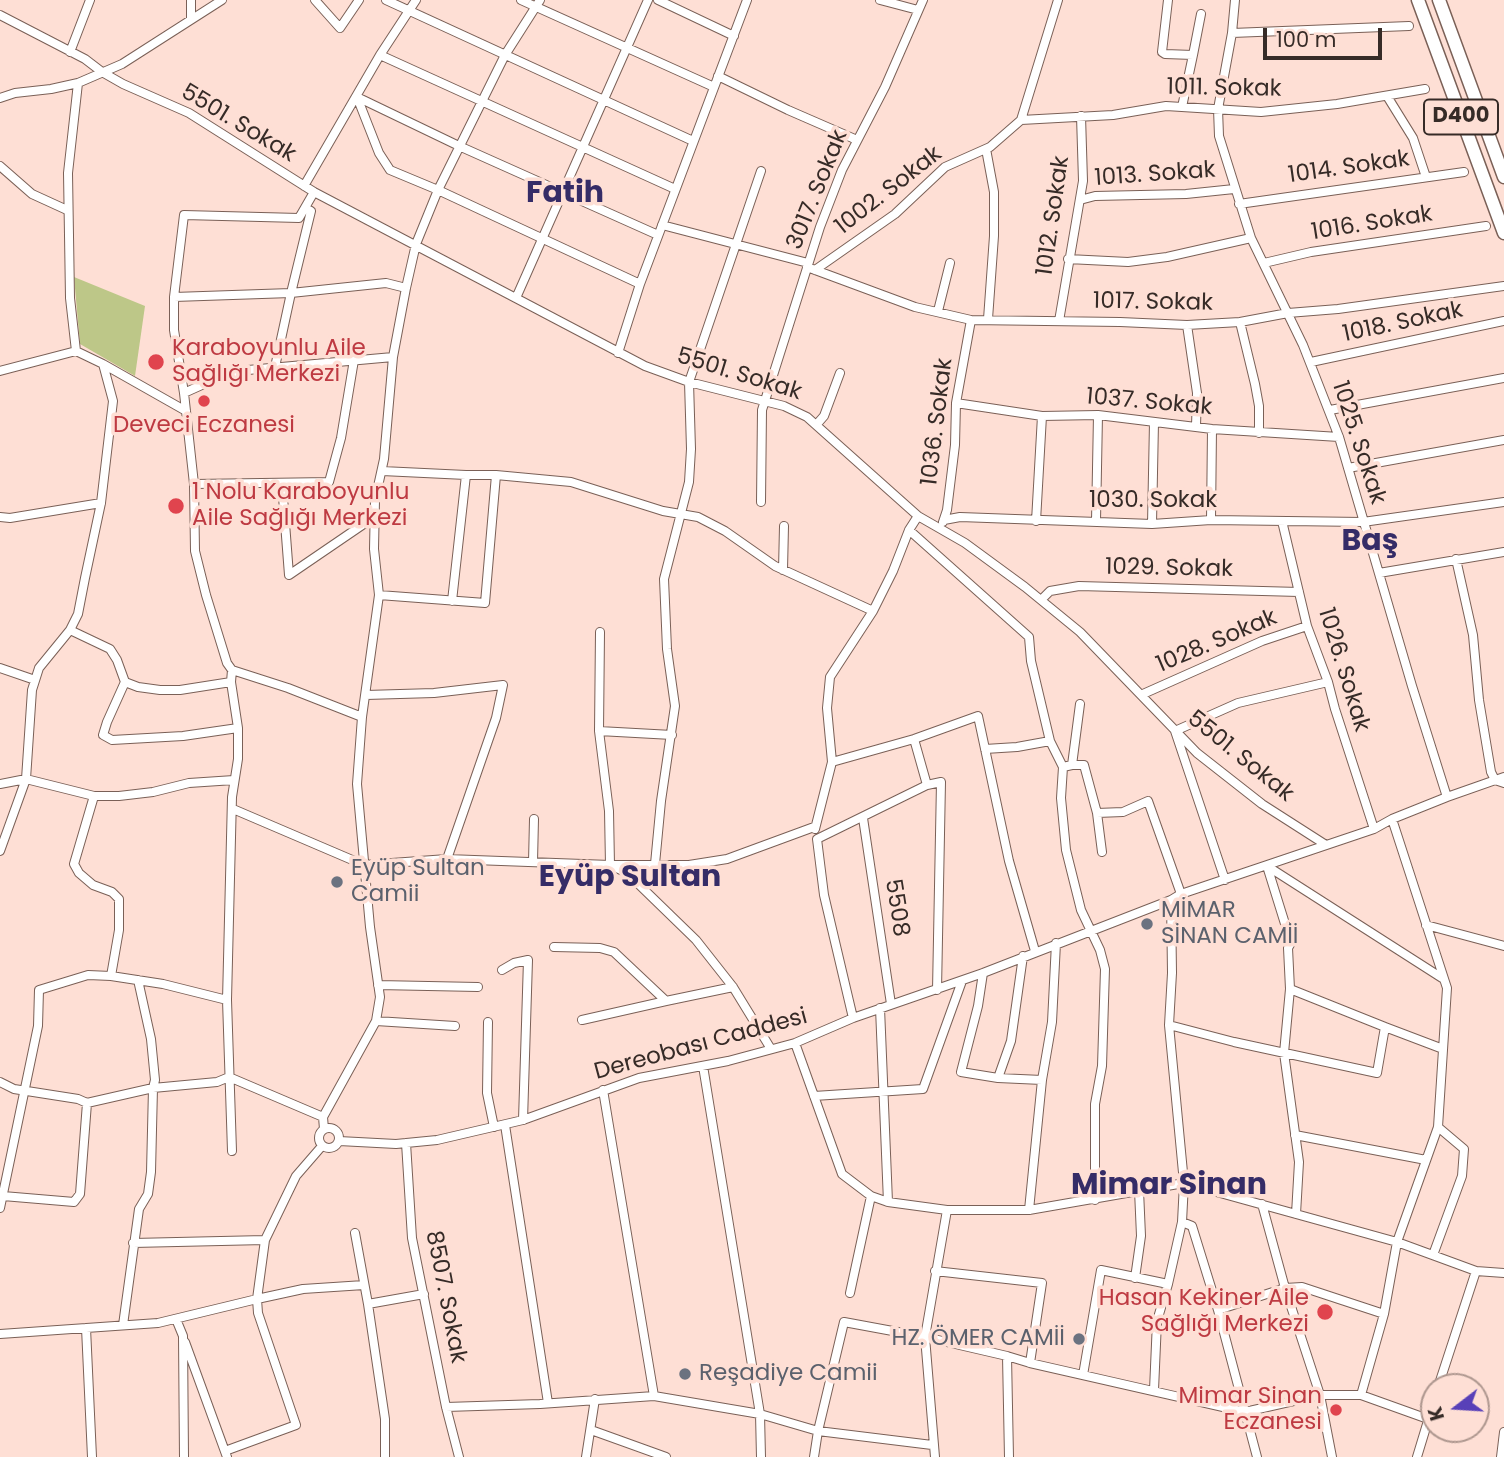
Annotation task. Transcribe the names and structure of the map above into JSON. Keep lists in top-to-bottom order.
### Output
{
  "streets": {
    "highway": ["D400"],
    "street": [
      "1011. Sokak",
      "5501. Sokak",
      "1014. Sokak",
      "1013. Sokak",
      "3017. Sokak",
      "1002. Sokak",
      "1012. Sokak",
      "1016. Sokak",
      "1017. Sokak",
      "1018. Sokak",
      "1037. Sokak",
      "1036. Sokak",
      "1025. Sokak",
      "1030. Sokak",
      "1029. Sokak",
      "1028. Sokak",
      "1026. Sokak",
      "5508",
      "Dereobası Caddesi",
      "8507. Sokak"
    ]
  },
  "crossings": [
    ["1011. Sokak", "1002. Sokak"],
    ["1011. Sokak", "1012. Sokak"],
    ["1011. Sokak", "1025. Sokak"],
    ["5501. Sokak", "3017. Sokak"],
    ["5501. Sokak", "1036. Sokak"],
    ["5501. Sokak", "1030. Sokak"],
    ["5501. Sokak", "1029. Sokak"],
    ["5501. Sokak", "1028. Sokak"],
    ["5501. Sokak", "Dereobası Caddesi"],
    ["1014. Sokak", "1025. Sokak"],
    ["1013. Sokak", "1012. Sokak"],
    ["1013. Sokak", "1025. Sokak"],
    ["3017. Sokak", "1002. Sokak"],
    ["3017. Sokak", "1017. Sokak"],
    ["1002. Sokak", "1017. Sokak"],
    ["1012. Sokak", "1017. Sokak"],
    ["1016. Sokak", "1025. Sokak"],
    ["1017. Sokak", "1036. Sokak"],
    ["1017. Sokak", "1025. Sokak"],
    ["1018. Sokak", "1025. Sokak"],
    ["1037. Sokak", "1036. Sokak"],
    ["1037. Sokak", "1025. Sokak"],
    ["1036. Sokak", "1030. Sokak"],
    ["1025. Sokak", "1030. Sokak"],
    ["1025. Sokak", "Dereobası Caddesi"],
    ["1030. Sokak", "1026. Sokak"],
    ["1029. Sokak", "1026. Sokak"],
    ["1028. Sokak", "1026. Sokak"],
    ["1026. Sokak", "Dereobası Caddesi"],
    ["5508", "Dereobası Caddesi"],
    ["Dereobası Caddesi", "8507. Sokak"]
  ],
  "districts": [
    "Fatih",
    "Baş",
    "Eyüp Sultan",
    "Mimar Sinan"
  ],
  "places": [
    "Karaboyunlu Aile Sağlığı Merkezi",
    "Deveci Eczanesi",
    "1 Nolu Karaboyunlu Aile Sağlığı Merkezi",
    "Eyüp Sultan Camii",
    "MİMAR SİNAN CAMİİ",
    "Hasan Kekiner Aile Sağlığı Merkezi",
    "HZ. ÖMER CAMİİ",
    "Reşadiye Camii",
    "Mimar Sinan Eczanesi"
  ],
  "scale_bar": "100 m",
  "north": "left"
}
